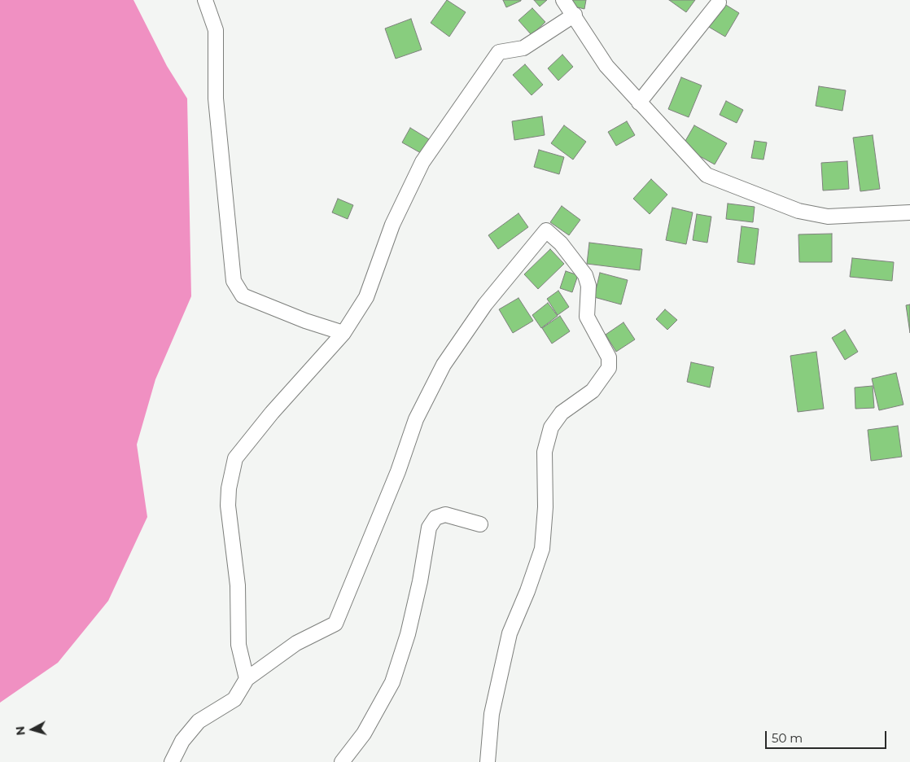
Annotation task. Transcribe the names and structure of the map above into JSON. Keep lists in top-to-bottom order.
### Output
{
  "scale_bar": "50 m",
  "north": "left"
}
